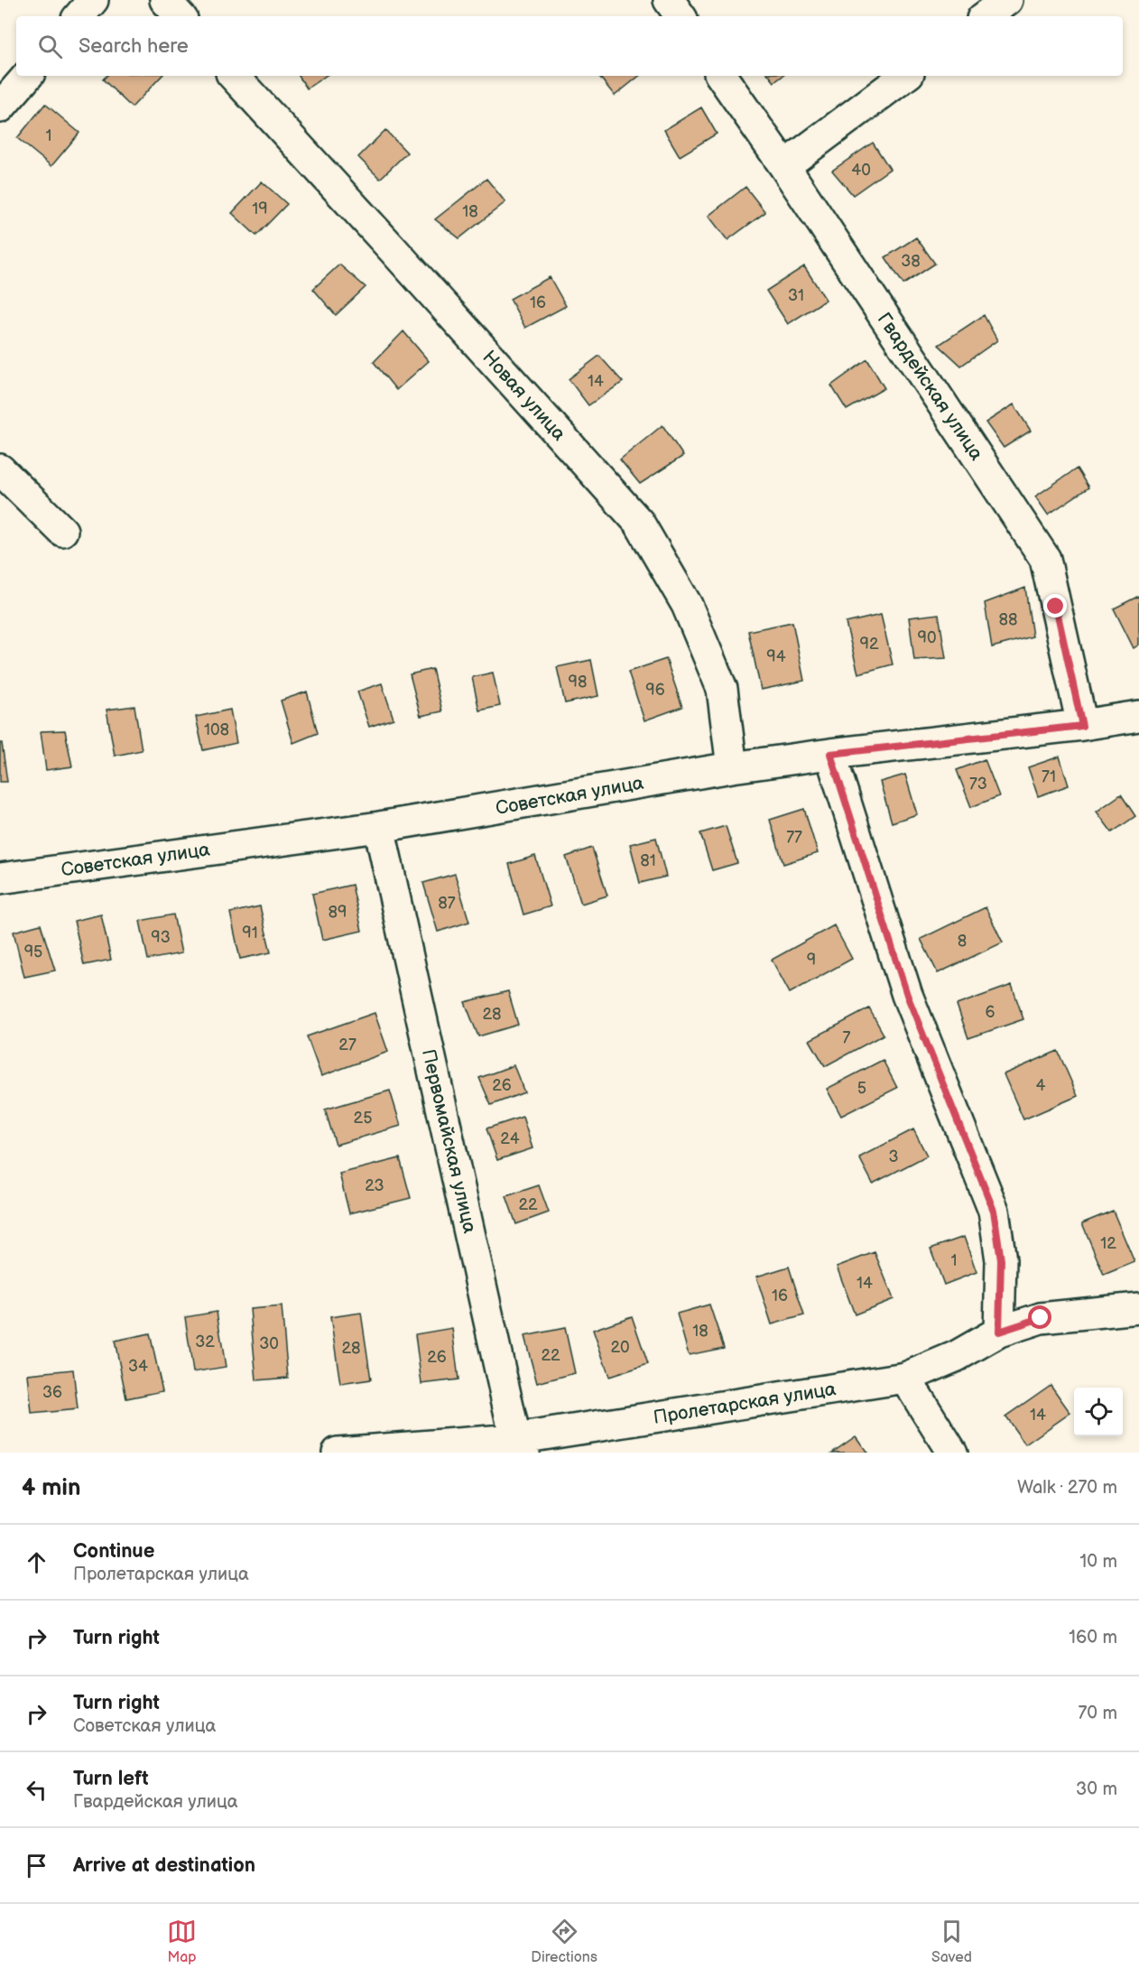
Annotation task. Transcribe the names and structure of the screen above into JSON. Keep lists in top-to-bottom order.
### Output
{
  "streets": {
    "street": [
      "Гвардейская улица",
      "Новая улица",
      "Советская улица",
      "Первомайская улица",
      "Пролетарская улица"
    ]
  },
  "crossings": [
    ["Гвардейская улица", "Советская улица"],
    ["Новая улица", "Советская улица"],
    ["Советская улица", "Первомайская улица"],
    ["Первомайская улица", "Пролетарская улица"]
  ],
  "house_numbers": [
    "1",
    "40",
    "19",
    "18",
    "38",
    "31",
    "16",
    "14",
    "88",
    "90",
    "92",
    "94",
    "98",
    "96",
    "108",
    "71",
    "73",
    "77",
    "81",
    "87",
    "89",
    "91",
    "93",
    "8",
    "95",
    "9",
    "6",
    "28",
    "7",
    "27",
    "26",
    "4",
    "5",
    "25",
    "24",
    "3",
    "23",
    "22",
    "12",
    "1",
    "14",
    "16",
    "18",
    "32",
    "30",
    "20",
    "28",
    "22",
    "26",
    "34",
    "36",
    "14"
  ],
  "page": {
    "search": "Search here",
    "heading": ["4 min", "Walk · 270 m"],
    "list": [
      ["Continue", "Пролетарская улица", "10 m"],
      ["Turn right", "160 m"],
      ["Turn right", "Советская улица", "70 m"],
      ["Turn left", "Гвардейская улица", "30 m"],
      "Arrive at destination"
    ],
    "nav": ["Map", "Directions", "Saved"]
  }
}
